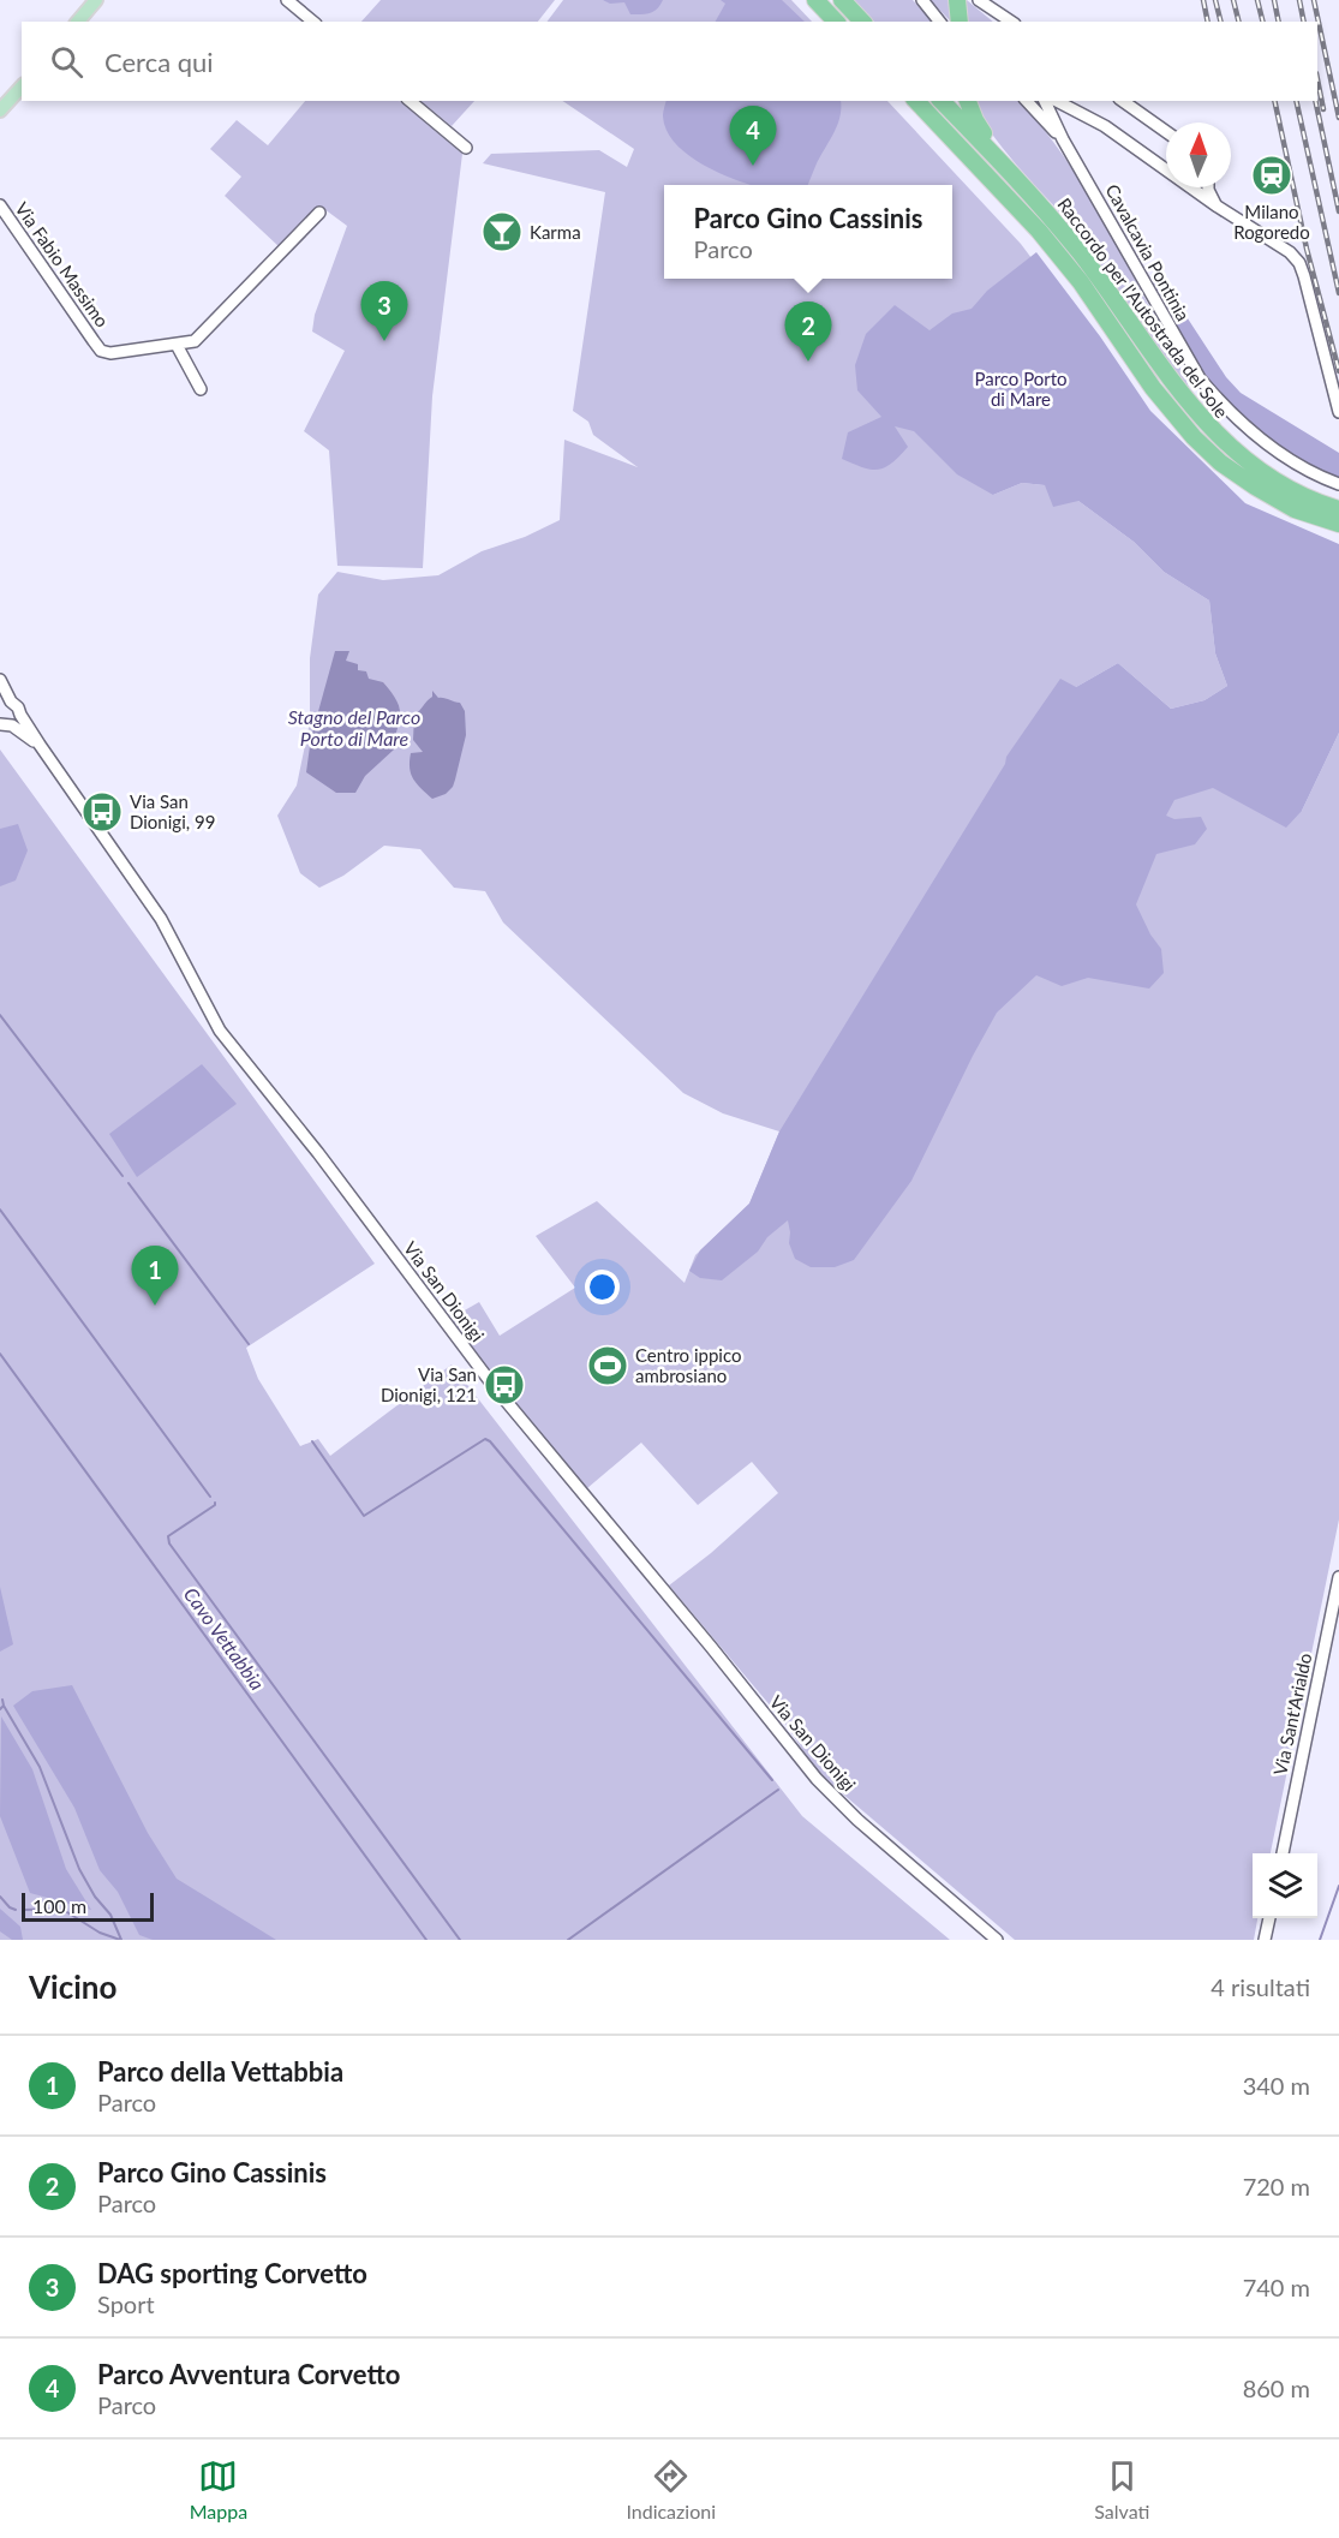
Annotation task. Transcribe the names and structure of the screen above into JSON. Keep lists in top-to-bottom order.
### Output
{
  "streets": {
    "highway": ["Raccordo per l'Autostrada del Sole"],
    "street": [
      "Cavalcavia Pontinia",
      "Via Fabio Massimo",
      "Via San Dionigi",
      "Via Sant'Arialdo"
    ]
  },
  "water": ["Stagno del Parco Porto di Mare", "Cavo Vettabbia"],
  "parks": ["Parco Porto di Mare"],
  "places": {
    "station": ["Milano Rogoredo"],
    "bar": ["Karma"],
    "bus stop": ["Via San Dionigi, 99", "Via San Dionigi, 121"],
    "sports": ["Centro ippico ambrosiano"]
  },
  "scale_bar": "100 m",
  "north": "top",
  "page": {
    "search": "Cerca qui",
    "pins": [
      "4",
      "3",
      "2",
      "1"
    ],
    "popup": ["Parco Gino Cassinis", "Parco"],
    "scale": "100 m",
    "heading": ["Vicino", "4 risultati"],
    "list": [
      {
        "mark": "1",
        "name": "Parco della Vettabbia",
        "note": "Parco",
        "value": "340 m"
      },
      {
        "mark": "2",
        "name": "Parco Gino Cassinis",
        "note": "Parco",
        "value": "720 m"
      },
      {
        "mark": "3",
        "name": "DAG sporting Corvetto",
        "note": "Sport",
        "value": "740 m"
      },
      {
        "mark": "4",
        "name": "Parco Avventura Corvetto",
        "note": "Parco",
        "value": "860 m"
      }
    ],
    "nav": ["Mappa", "Indicazioni", "Salvati"]
  }
}
